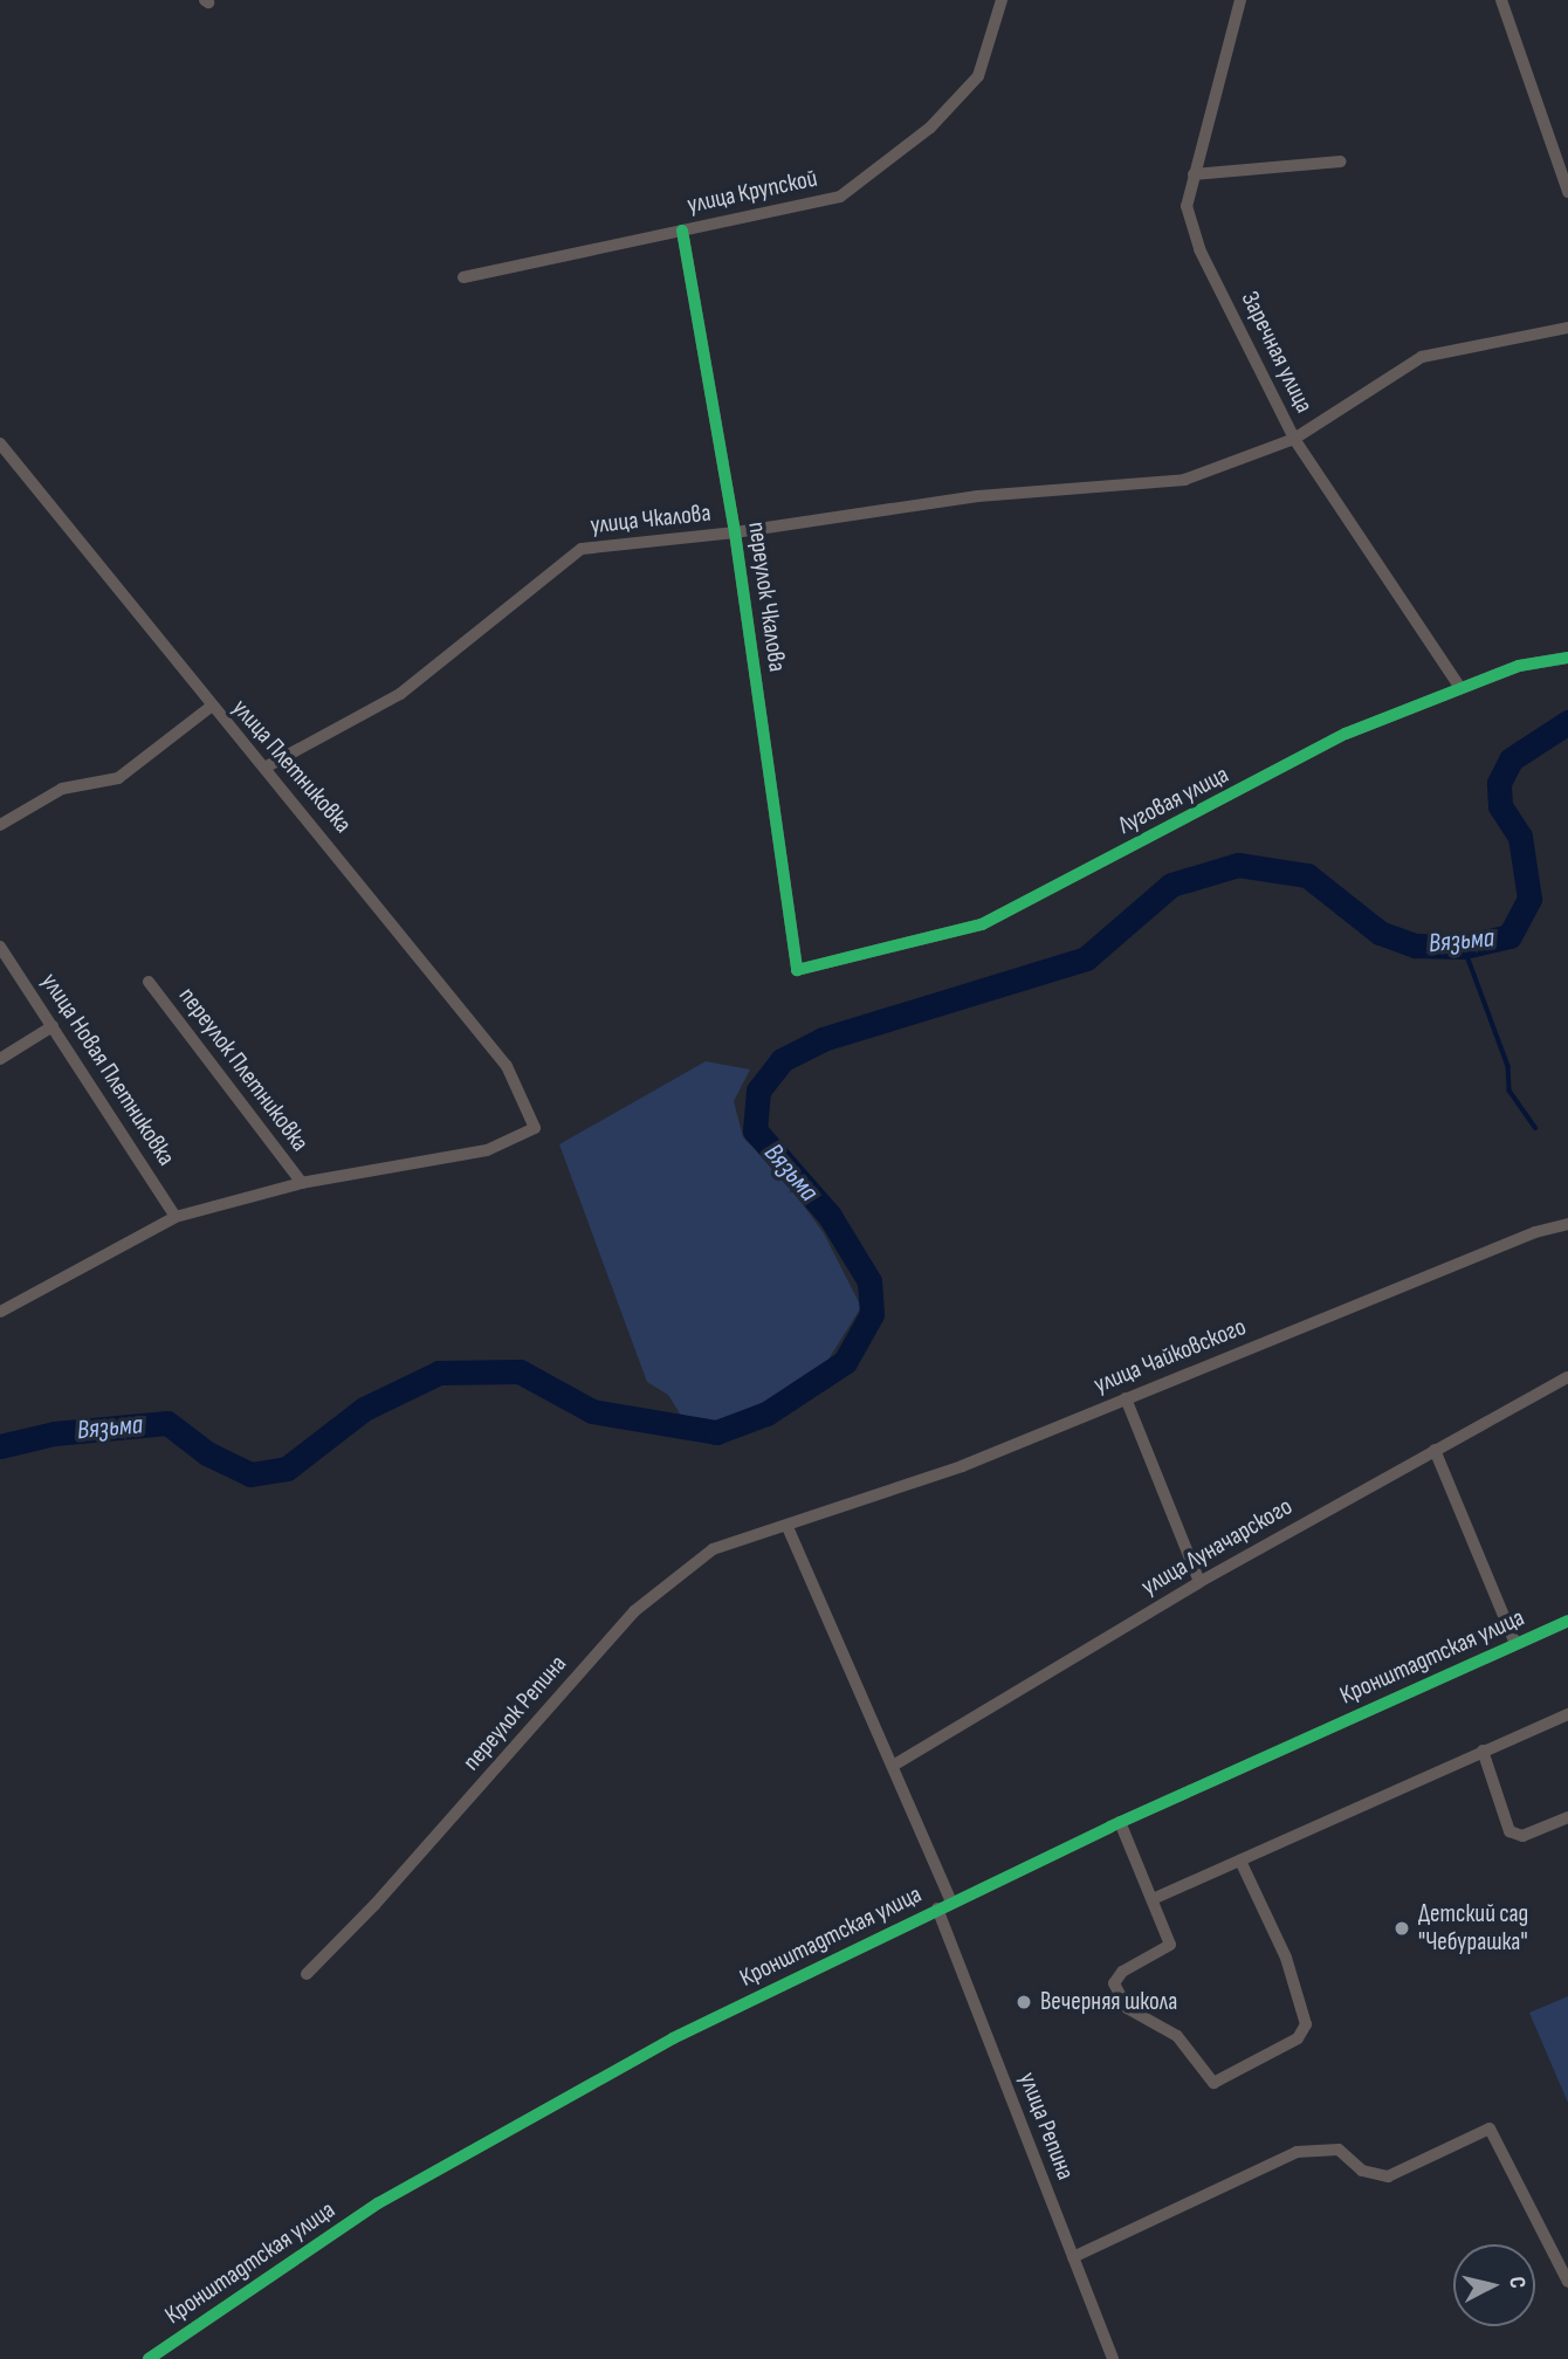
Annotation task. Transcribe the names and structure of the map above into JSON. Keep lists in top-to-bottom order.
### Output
{
  "streets": {
    "street": [
      "улица Крупской",
      "Заречная улица",
      "улица Чкалова",
      "переулок Чкалова",
      "улица Плетниковка",
      "Луговая улица",
      "улица Новая Плетниковка",
      "переулок Плетниковка",
      "улица Чайковского",
      "улица Луначарского",
      "Кронштадтская улица",
      "переулок Репина",
      "улица Репина"
    ]
  },
  "crossings": [
    ["улица Крупской", "переулок Чкалова"],
    ["Заречная улица", "улица Чкалова"],
    ["Заречная улица", "Луговая улица"],
    ["улица Чкалова", "переулок Чкалова"],
    ["улица Чкалова", "улица Плетниковка"],
    ["переулок Чкалова", "Луговая улица"],
    ["улица Плетниковка", "переулок Плетниковка"],
    ["улица Чайковского", "переулок Репина"],
    ["Кронштадтская улица", "улица Репина"]
  ],
  "water": ["Вязьма"],
  "places": ["Детский сад \"Чебурашка\"", "Вечерняя школа"],
  "north": "right"
}
